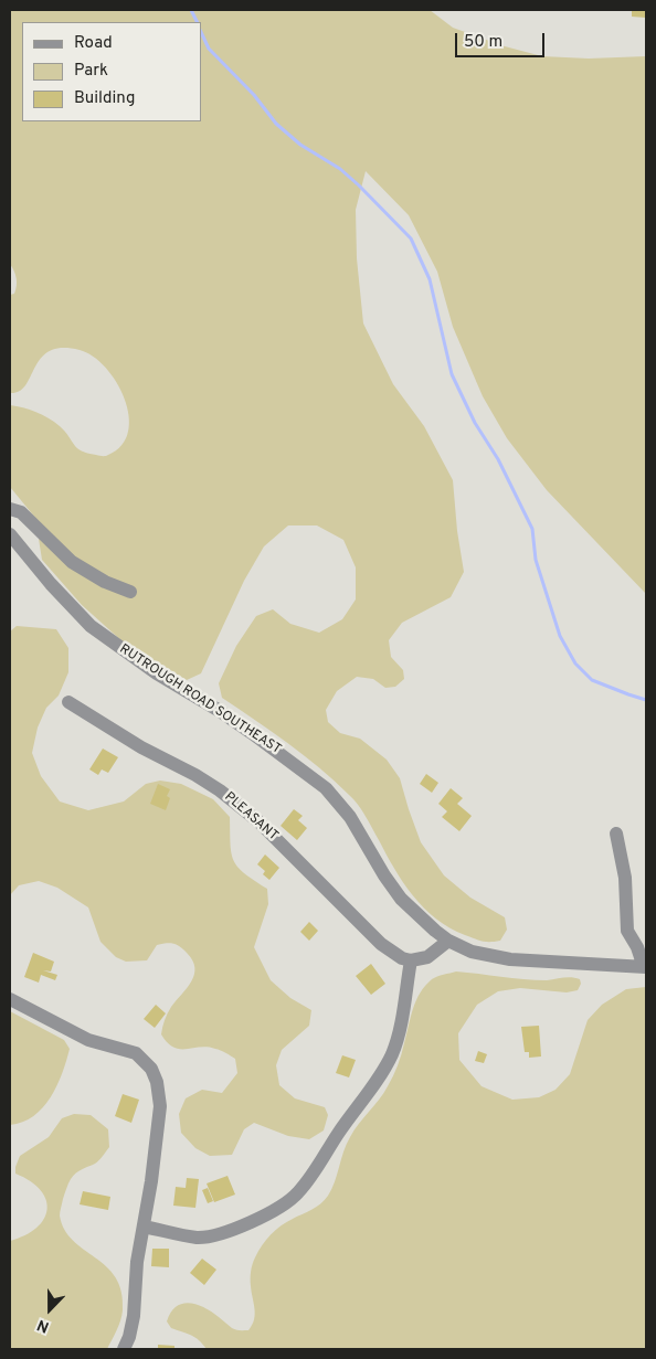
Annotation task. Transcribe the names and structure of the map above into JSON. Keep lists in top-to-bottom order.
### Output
{
  "streets": {
    "street": ["RUTROUGH ROAD SOUTHEAST", "PLEASANT"]
  },
  "legend": ["Road", "Park", "Building"],
  "scale_bar": "50 m",
  "north": "bottom"
}
